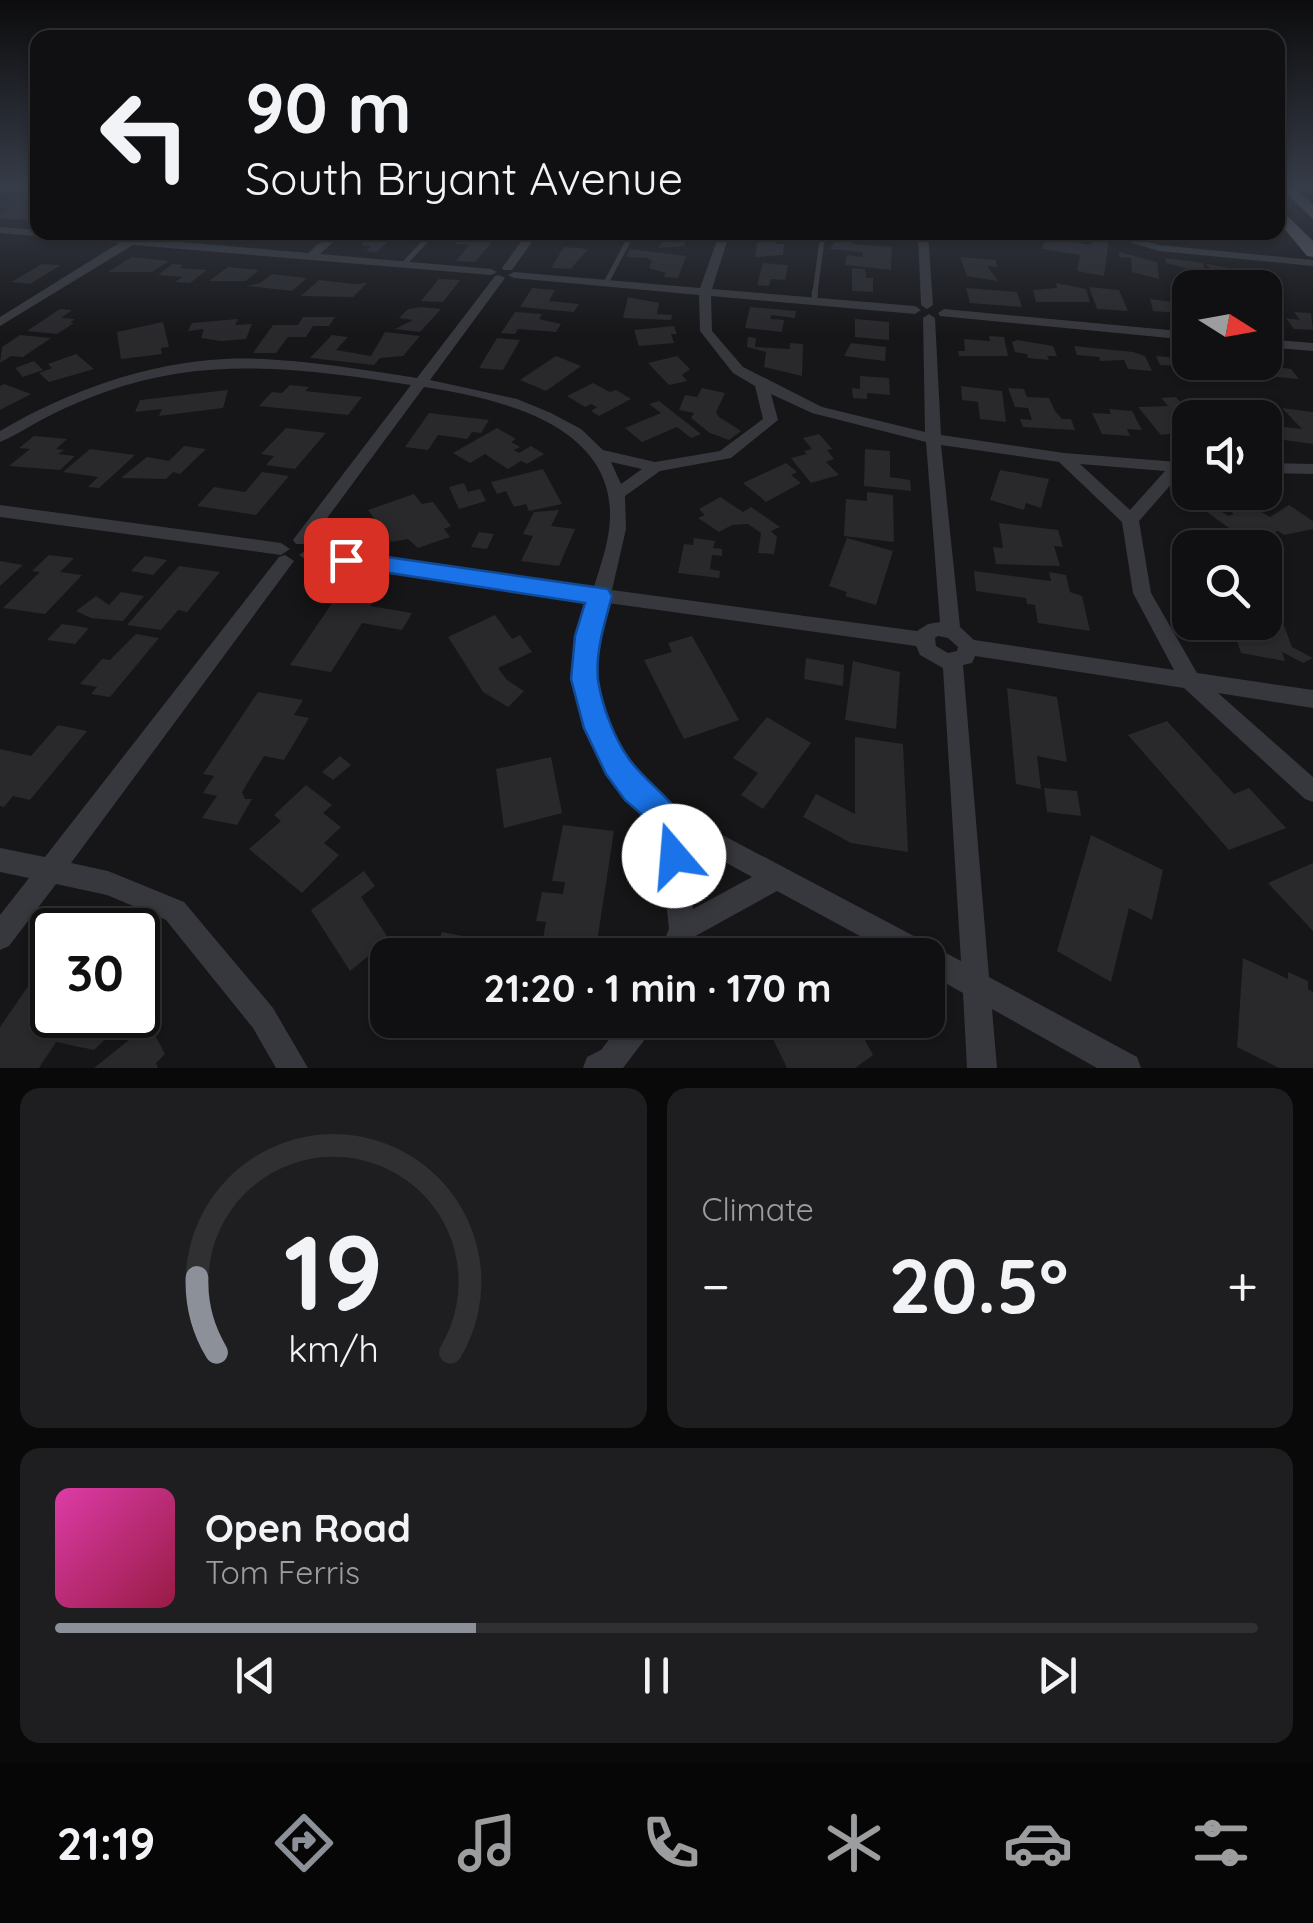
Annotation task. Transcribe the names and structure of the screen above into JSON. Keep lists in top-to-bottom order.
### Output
{
  "north": "right",
  "page": {
    "turn": ["90 m", "South Bryant Avenue"],
    "limit": "30",
    "trip": "21:20 · 1 min · 170 m",
    "tile": "Climate",
    "heat": ["−", "20.5°", "+"],
    "song": ["Open Road", "Tom Ferris"],
    "tabs": "21:19",
    "gauge": ["19", "km/h"]
  }
}
